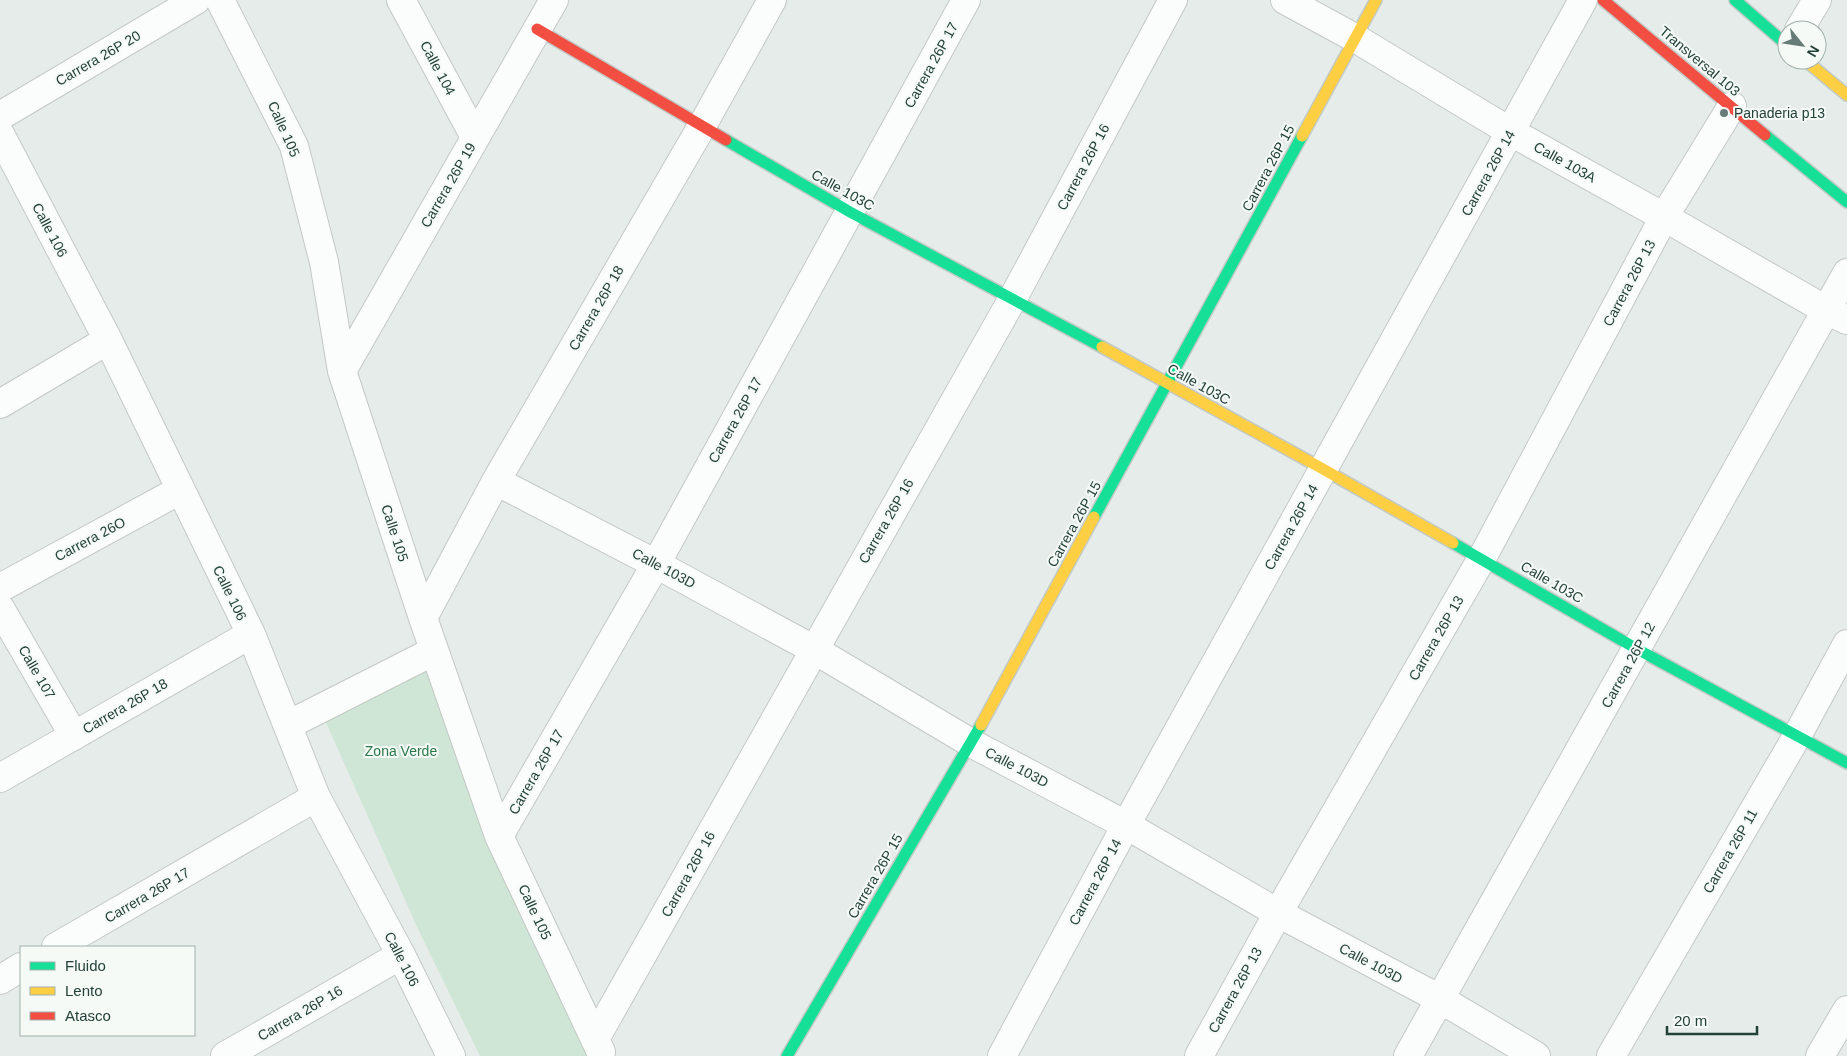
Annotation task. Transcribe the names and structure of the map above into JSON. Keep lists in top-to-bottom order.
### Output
{
  "streets": {
    "street": [
      "Carrera 26P 20",
      "Transversal 103",
      "Carrera 26P 17",
      "Calle 104",
      "Calle 105",
      "Calle 103A",
      "Carrera 26P 16",
      "Carrera 26P 15",
      "Carrera 26P 14",
      "Carrera 26P 19",
      "Calle 103C",
      "Calle 106",
      "Carrera 26P 13",
      "Carrera 26P 18",
      "Carrera 26O",
      "Calle 103D",
      "Carrera 26P 12",
      "Calle 107",
      "Carrera 26P 11"
    ]
  },
  "crossings": [
    ["Transversal 103", "Carrera 26P 13"],
    ["Carrera 26P 17", "Calle 105"],
    ["Carrera 26P 17", "Calle 103C"],
    ["Carrera 26P 17", "Calle 106"],
    ["Carrera 26P 17", "Calle 103D"],
    ["Calle 104", "Carrera 26P 19"],
    ["Calle 105", "Carrera 26P 16"],
    ["Calle 105", "Carrera 26P 19"],
    ["Calle 105", "Carrera 26P 18"],
    ["Calle 103A", "Carrera 26P 15"],
    ["Calle 103A", "Carrera 26P 14"],
    ["Calle 103A", "Carrera 26P 13"],
    ["Calle 103A", "Carrera 26P 12"],
    ["Carrera 26P 16", "Calle 103C"],
    ["Carrera 26P 16", "Calle 106"],
    ["Carrera 26P 16", "Calle 103D"],
    ["Carrera 26P 15", "Calle 103C"],
    ["Carrera 26P 15", "Calle 103D"],
    ["Carrera 26P 14", "Calle 103C"],
    ["Carrera 26P 14", "Calle 103D"],
    ["Carrera 26P 19", "Calle 103C"],
    ["Calle 103C", "Carrera 26P 13"],
    ["Calle 103C", "Carrera 26P 18"],
    ["Calle 103C", "Carrera 26P 12"],
    ["Calle 103C", "Carrera 26P 11"],
    ["Calle 106", "Carrera 26P 18"],
    ["Calle 106", "Carrera 26O"],
    ["Carrera 26P 13", "Calle 103D"],
    ["Carrera 26P 18", "Calle 103D"],
    ["Carrera 26P 18", "Calle 107"],
    ["Calle 103D", "Carrera 26P 12"]
  ],
  "parks": ["Zona Verde"],
  "places": ["Panaderia p13"],
  "legend": ["Fluido", "Lento", "Atasco"],
  "scale_bar": "20 m",
  "north": "bottom right"
}
